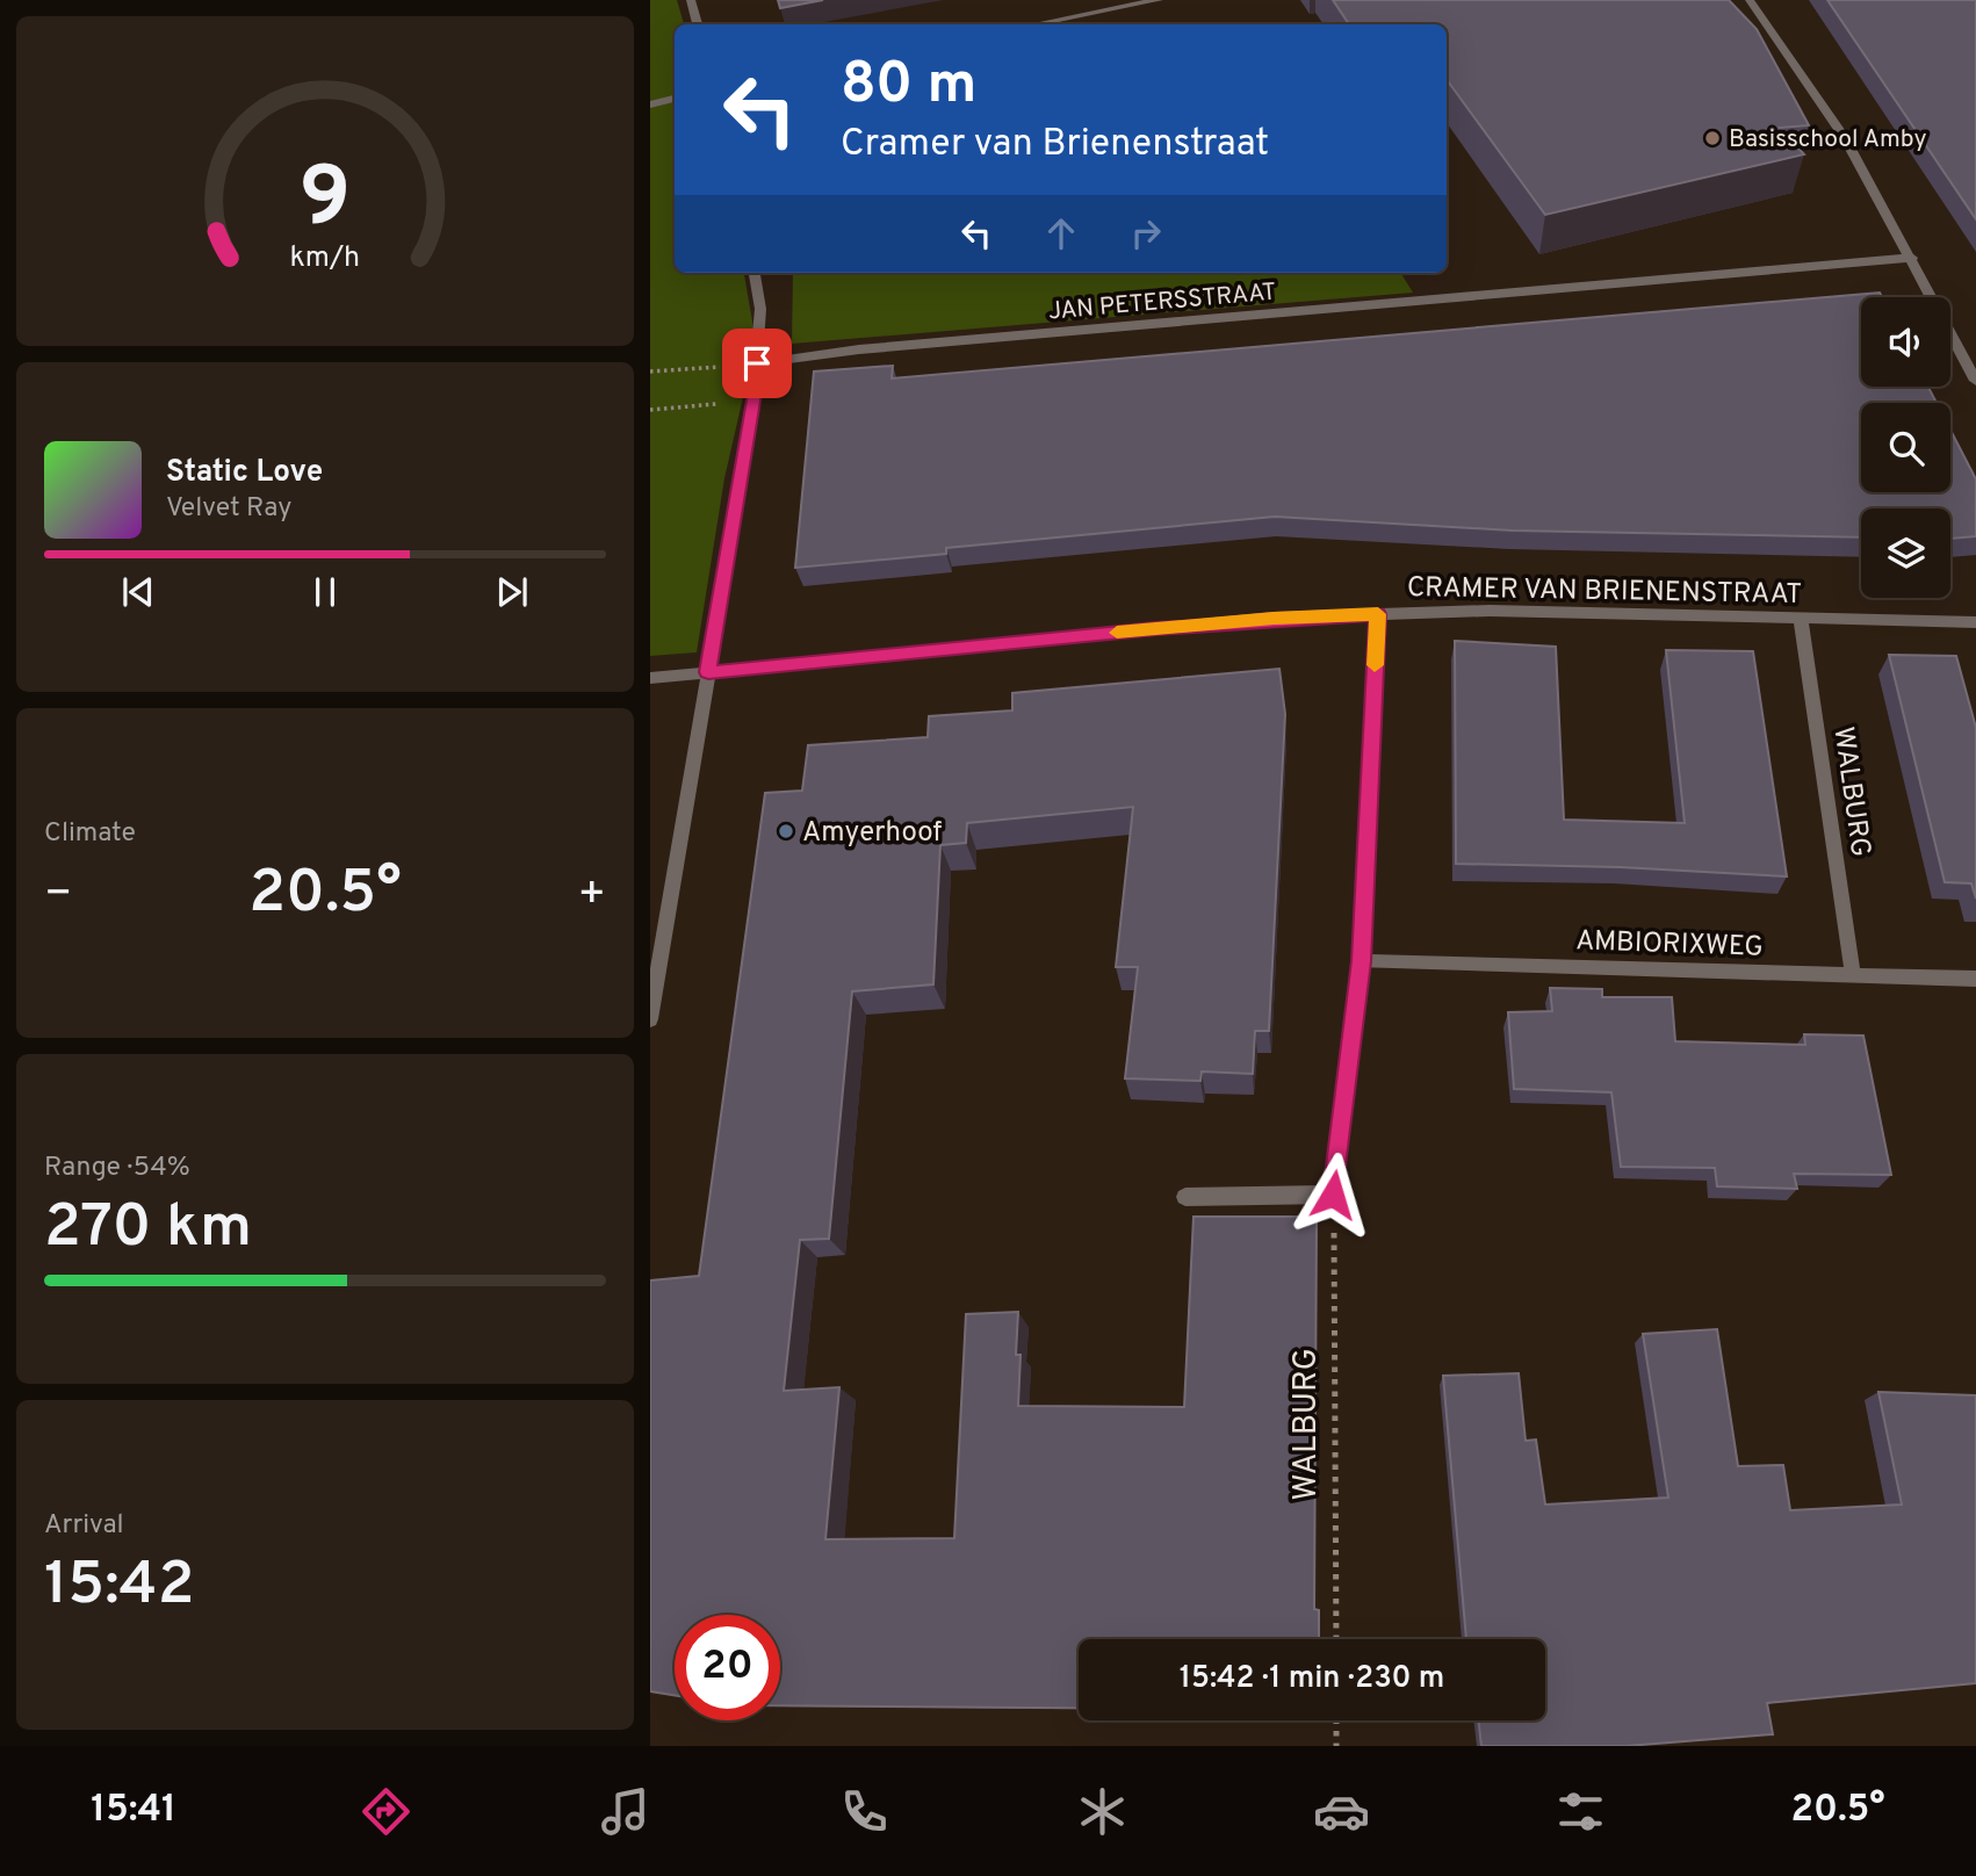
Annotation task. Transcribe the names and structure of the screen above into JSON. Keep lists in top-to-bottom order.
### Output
{
  "streets": {
    "street": [
      "JAN PETERSSTRAAT",
      "CRAMER VAN BRIENENSTRAAT",
      "WALBURG",
      "AMBIORIXWEG"
    ]
  },
  "crossings": [
    ["CRAMER VAN BRIENENSTRAAT", "WALBURG"],
    ["WALBURG", "AMBIORIXWEG"]
  ],
  "places": ["Basisschool Amby", "Amyerhoof"],
  "page": {
    "turn": ["80 m", "Cramer van Brienenstraat"],
    "song": ["Static Love", "Velvet Ray"],
    "tile": [
      "Climate",
      ["Range · 54%", "270 km"],
      ["Arrival", "15:42"]
    ],
    "heat": ["−", "20.5°", "+"],
    "limit": "20",
    "trip": "15:42 · 1 min · 230 m",
    "tabs": ["15:41", "20.5°"],
    "gauge": ["9", "km/h"]
  }
}
